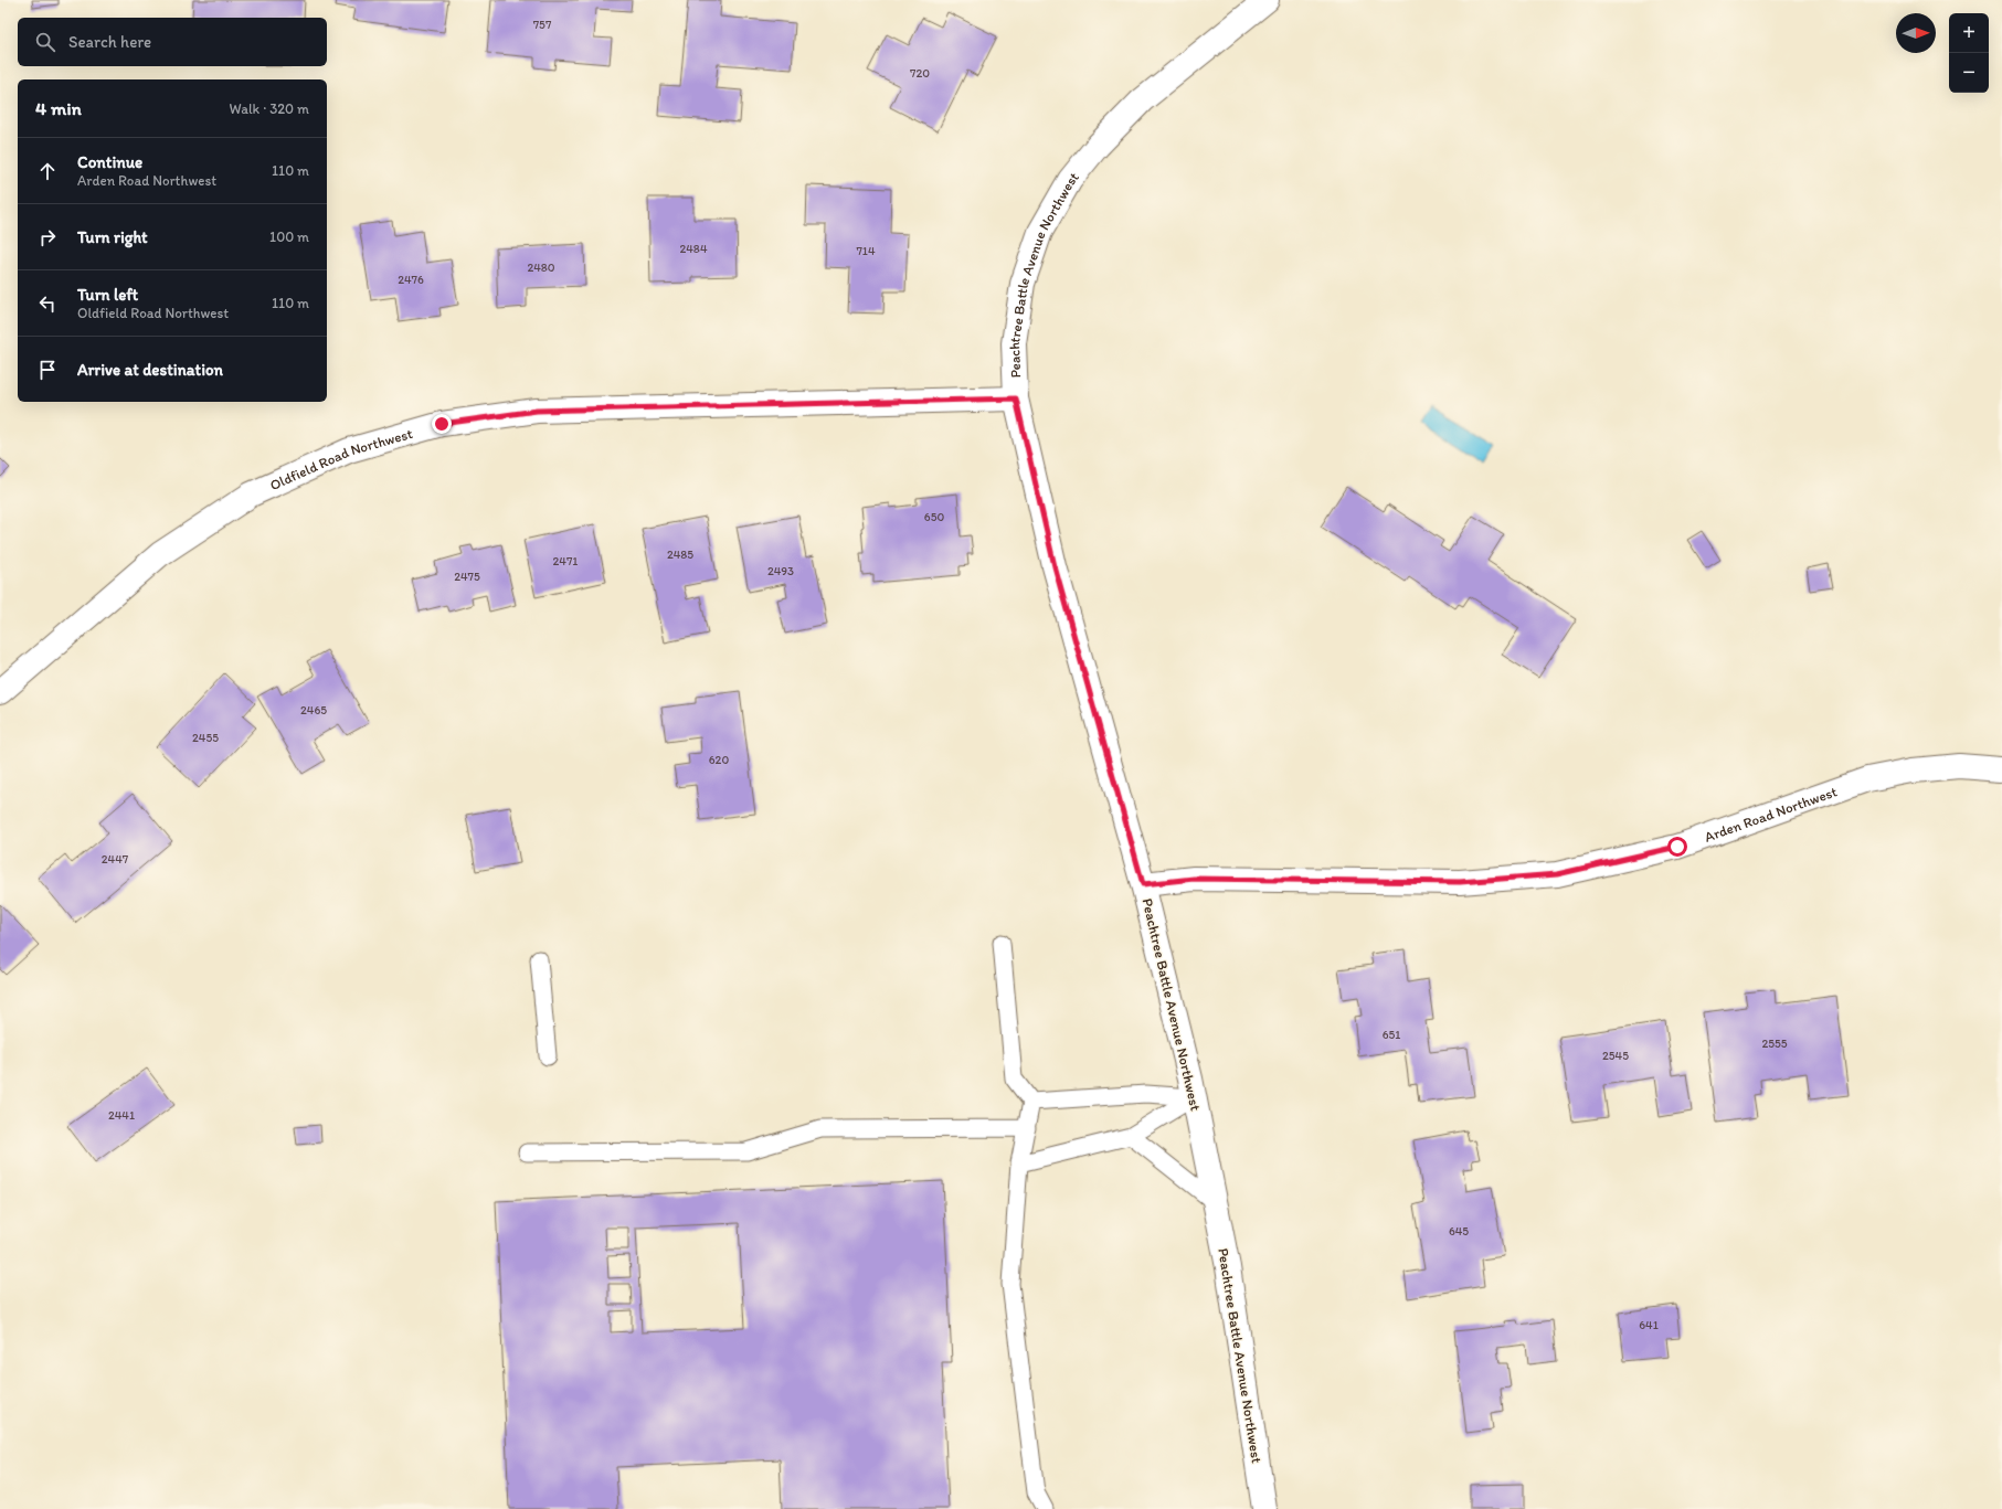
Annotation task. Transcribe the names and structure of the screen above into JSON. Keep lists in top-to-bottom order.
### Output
{
  "streets": {
    "street": ["Peachtree Battle Avenue Northwest", "Oldfield Road Northwest", "Arden Road Northwest"]
  },
  "crossings": [
    ["Peachtree Battle Avenue Northwest", "Oldfield Road Northwest"],
    ["Peachtree Battle Avenue Northwest", "Arden Road Northwest"]
  ],
  "house_numbers": [
    "757",
    "720",
    "2484",
    "714",
    "2480",
    "2476",
    "650",
    "2485",
    "2471",
    "2493",
    "2475",
    "2465",
    "2455",
    "620",
    "2447",
    "651",
    "2555",
    "2545",
    "2441",
    "645",
    "641"
  ],
  "north": "right",
  "page": {
    "map_buttons": ["+", "−"],
    "search": "Search here",
    "heading": ["4 min", "Walk · 320 m"],
    "list": [
      ["Continue", "Arden Road Northwest", "110 m"],
      ["Turn right", "100 m"],
      ["Turn left", "Oldfield Road Northwest", "110 m"],
      "Arrive at destination"
    ]
  }
}
